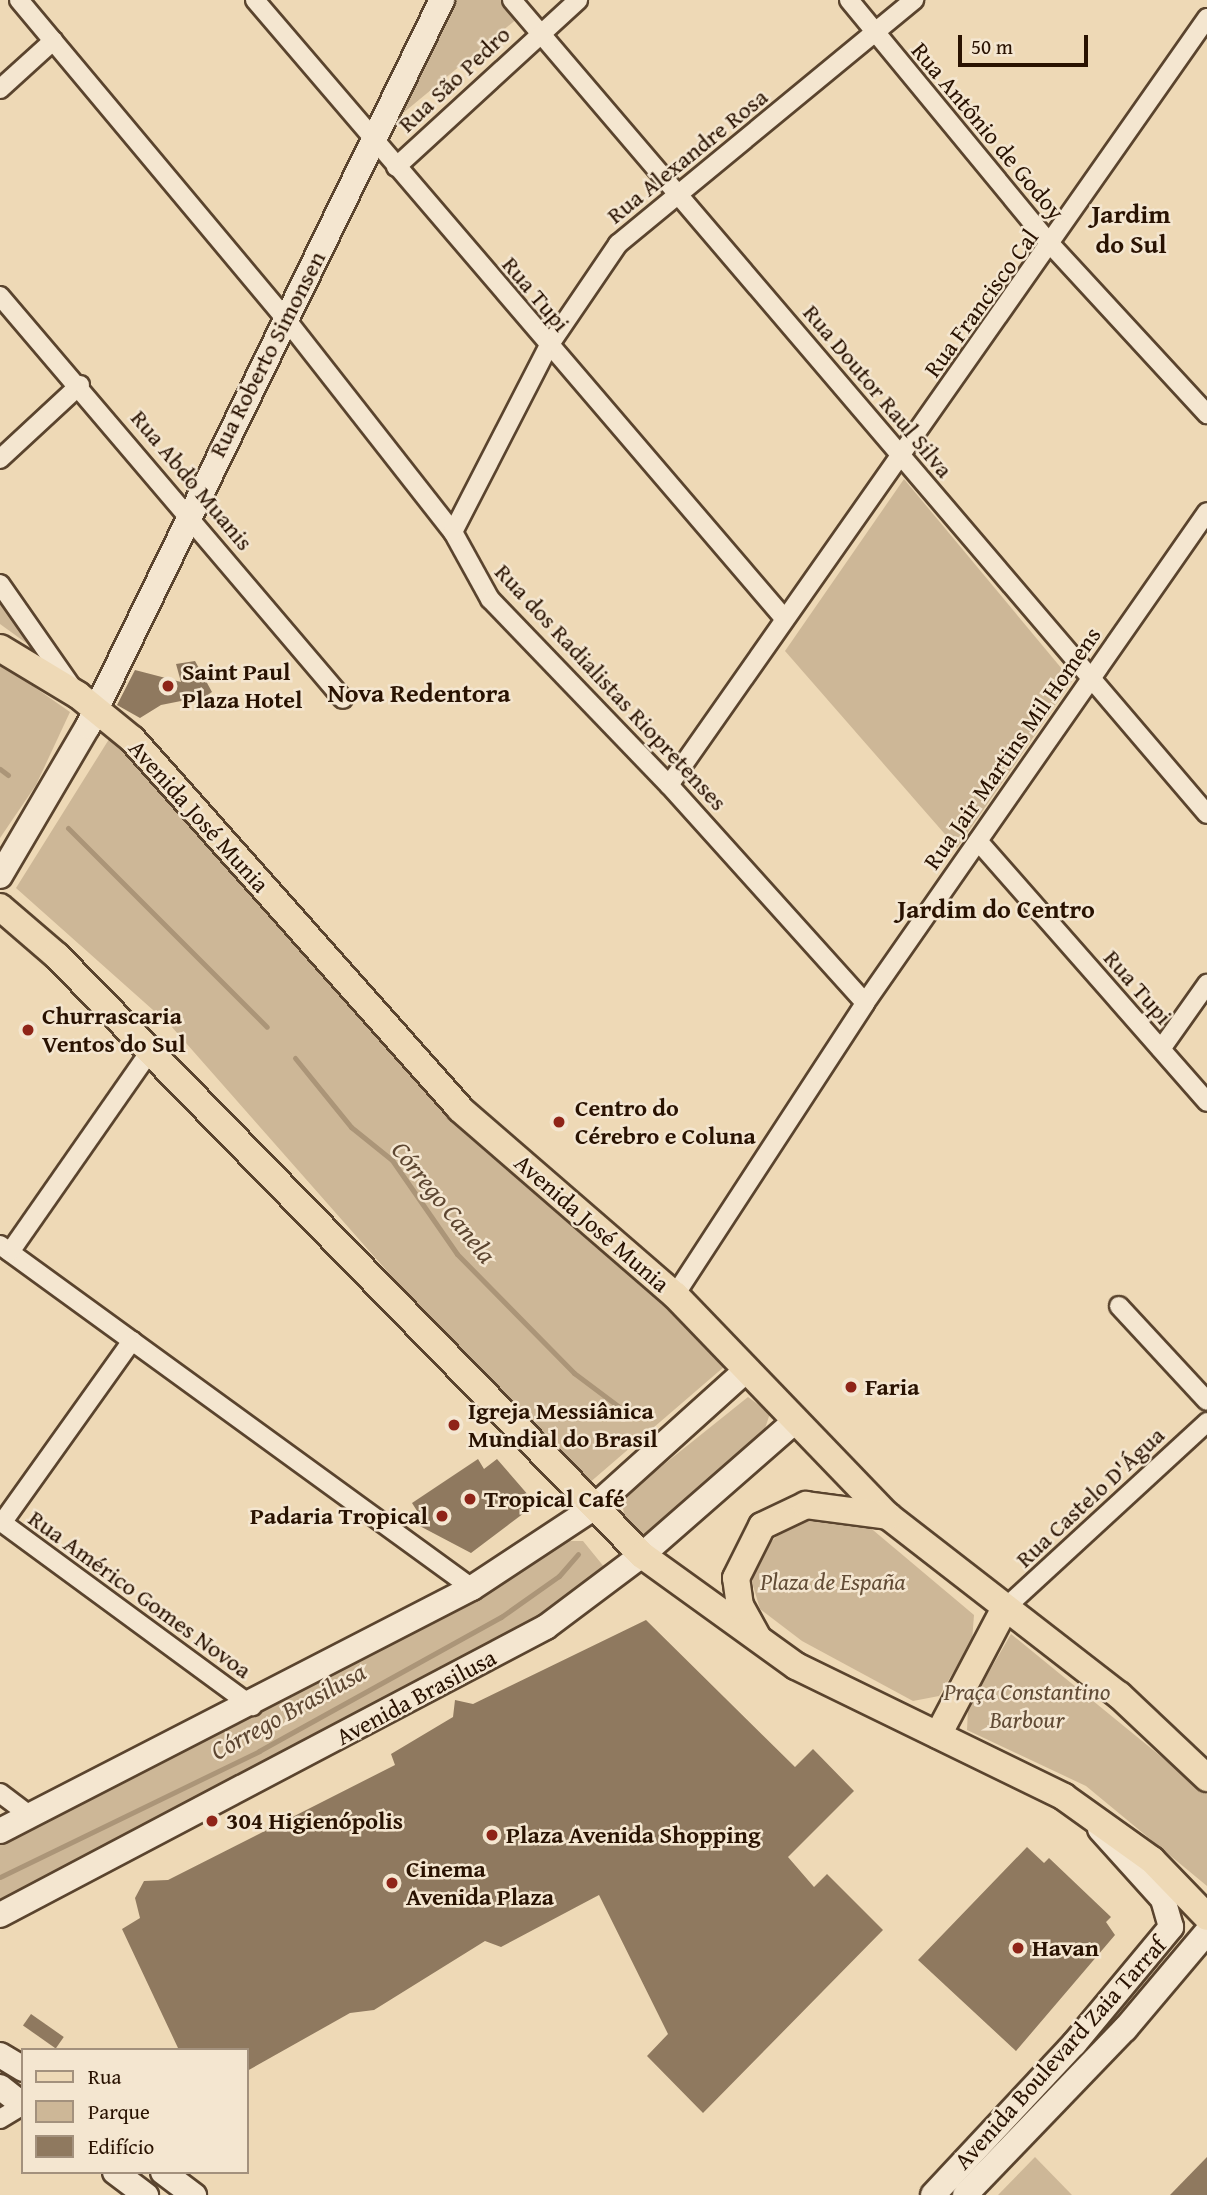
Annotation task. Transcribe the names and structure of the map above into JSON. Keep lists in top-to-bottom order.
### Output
{
  "streets": {
    "main road": [
      "Rua Roberto Simonsen",
      "Avenida José Munia",
      "Avenida Brasilusa",
      "Avenida Boulevard Zaia Tarraf"
    ],
    "street": [
      "Rua São Pedro",
      "Rua Antônio de Godoy",
      "Rua Alexandre Rosa",
      "Rua Tupi",
      "Rua Francisco Cal",
      "Rua Doutor Raul Silva",
      "Rua Abdo Muanis",
      "Rua dos Radialistas Riopretenses",
      "Rua Jair Martins Mil Homens",
      "Rua Castelo D'Água",
      "Rua Américo Gomes Novoa"
    ]
  },
  "crossings": [
    ["Rua São Pedro", "Rua Tupi"],
    ["Rua São Pedro", "Rua Doutor Raul Silva"],
    ["Rua Antônio de Godoy", "Rua Alexandre Rosa"],
    ["Rua Antônio de Godoy", "Rua Francisco Cal"],
    ["Rua Alexandre Rosa", "Rua Tupi"],
    ["Rua Alexandre Rosa", "Rua Doutor Raul Silva"],
    ["Rua Alexandre Rosa", "Rua dos Radialistas Riopretenses"],
    ["Rua Tupi", "Rua Francisco Cal"],
    ["Rua Tupi", "Rua Roberto Simonsen"],
    ["Rua Tupi", "Rua Jair Martins Mil Homens"],
    ["Rua Francisco Cal", "Rua Doutor Raul Silva"],
    ["Rua Francisco Cal", "Rua dos Radialistas Riopretenses"],
    ["Rua Roberto Simonsen", "Rua Abdo Muanis"],
    ["Rua Roberto Simonsen", "Rua dos Radialistas Riopretenses"],
    ["Rua Roberto Simonsen", "Avenida José Munia"],
    ["Rua Doutor Raul Silva", "Rua Jair Martins Mil Homens"],
    ["Rua dos Radialistas Riopretenses", "Rua Jair Martins Mil Homens"],
    ["Rua Jair Martins Mil Homens", "Avenida José Munia"],
    ["Avenida José Munia", "Rua Castelo D'Água"],
    ["Avenida José Munia", "Avenida Brasilusa"]
  ],
  "districts": ["Jardim do Sul", "Nova Redentora", "Jardim do Centro"],
  "water": ["Córrego Canela", "Córrego Brasilusa"],
  "parks": ["Plaza de España", "Praça Constantino Barbour"],
  "places": [
    "Saint Paul Plaza Hotel",
    "Churrascaria Ventos do Sul",
    "Centro do Cérebro e Coluna",
    "Faria",
    "Igreja Messiânica Mundial do Brasil",
    "Tropical Café",
    "Padaria Tropical",
    "304 Higienópolis",
    "Plaza Avenida Shopping",
    "Cinema Avenida Plaza",
    "Havan"
  ],
  "legend": ["Rua", "Parque", "Edifício"],
  "scale_bar": "50 m"
}
